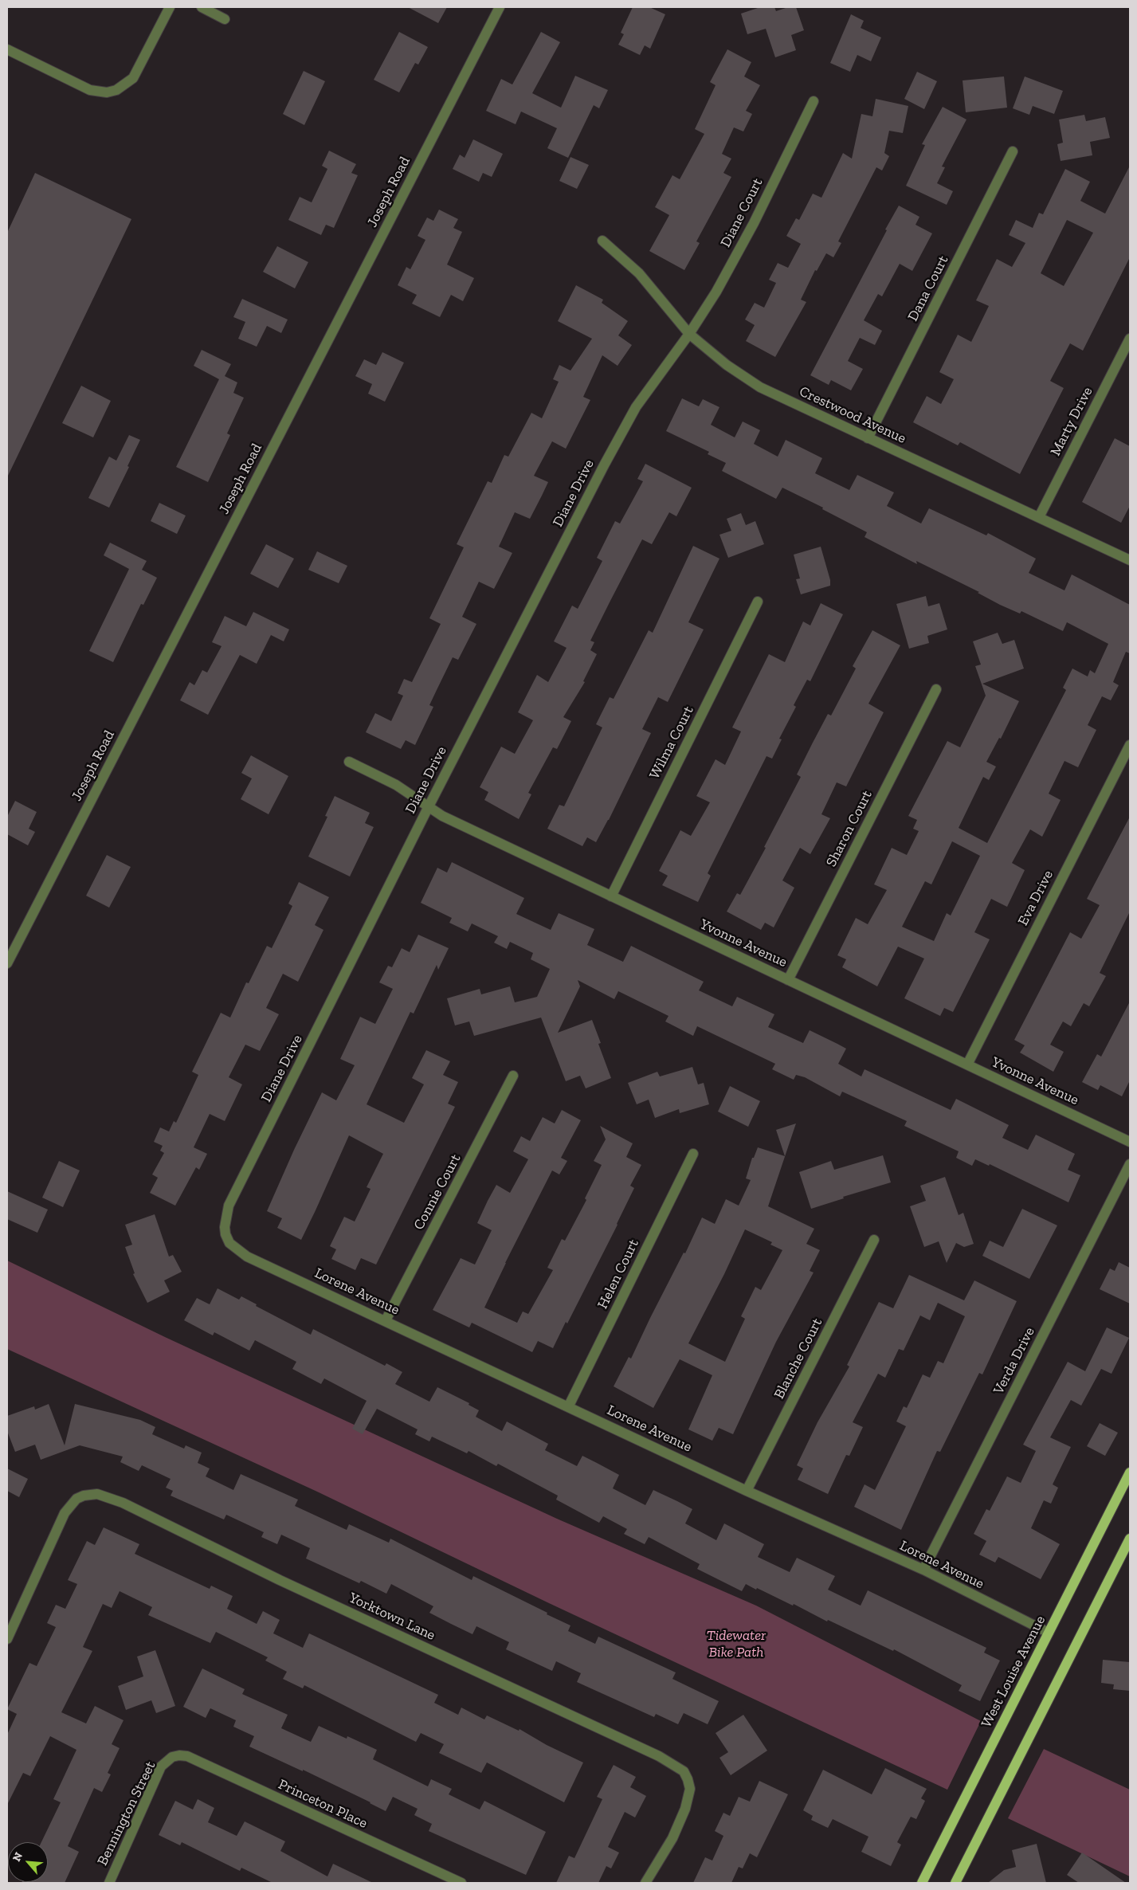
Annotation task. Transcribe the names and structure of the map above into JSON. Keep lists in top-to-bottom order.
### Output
{
  "streets": {
    "main road": ["West Louise Avenue"],
    "street": [
      "Joseph Road",
      "Diane Court",
      "Dana Court",
      "Crestwood Avenue",
      "Marty Drive",
      "Diane Drive",
      "Wilma Court",
      "Sharon Court",
      "Eva Drive",
      "Yvonne Avenue",
      "Connie Court",
      "Helen Court",
      "Lorene Avenue",
      "Blanche Court",
      "Verda Drive",
      "Yorktown Lane",
      "Princeton Place",
      "Bennington Street"
    ]
  },
  "crossings": [
    ["Diane Court", "Crestwood Avenue"],
    ["Diane Court", "Diane Drive"],
    ["Dana Court", "Crestwood Avenue"],
    ["Crestwood Avenue", "Marty Drive"],
    ["Crestwood Avenue", "Diane Drive"],
    ["Diane Drive", "Yvonne Avenue"],
    ["Diane Drive", "Lorene Avenue"],
    ["Wilma Court", "Yvonne Avenue"],
    ["Sharon Court", "Yvonne Avenue"],
    ["Eva Drive", "Yvonne Avenue"],
    ["Connie Court", "Lorene Avenue"],
    ["Helen Court", "Lorene Avenue"],
    ["Lorene Avenue", "Blanche Court"],
    ["Lorene Avenue", "Verda Drive"],
    ["Lorene Avenue", "West Louise Avenue"],
    ["Princeton Place", "Bennington Street"]
  ],
  "parks": ["Tidewater Bike Path"],
  "north": "top left"
}
